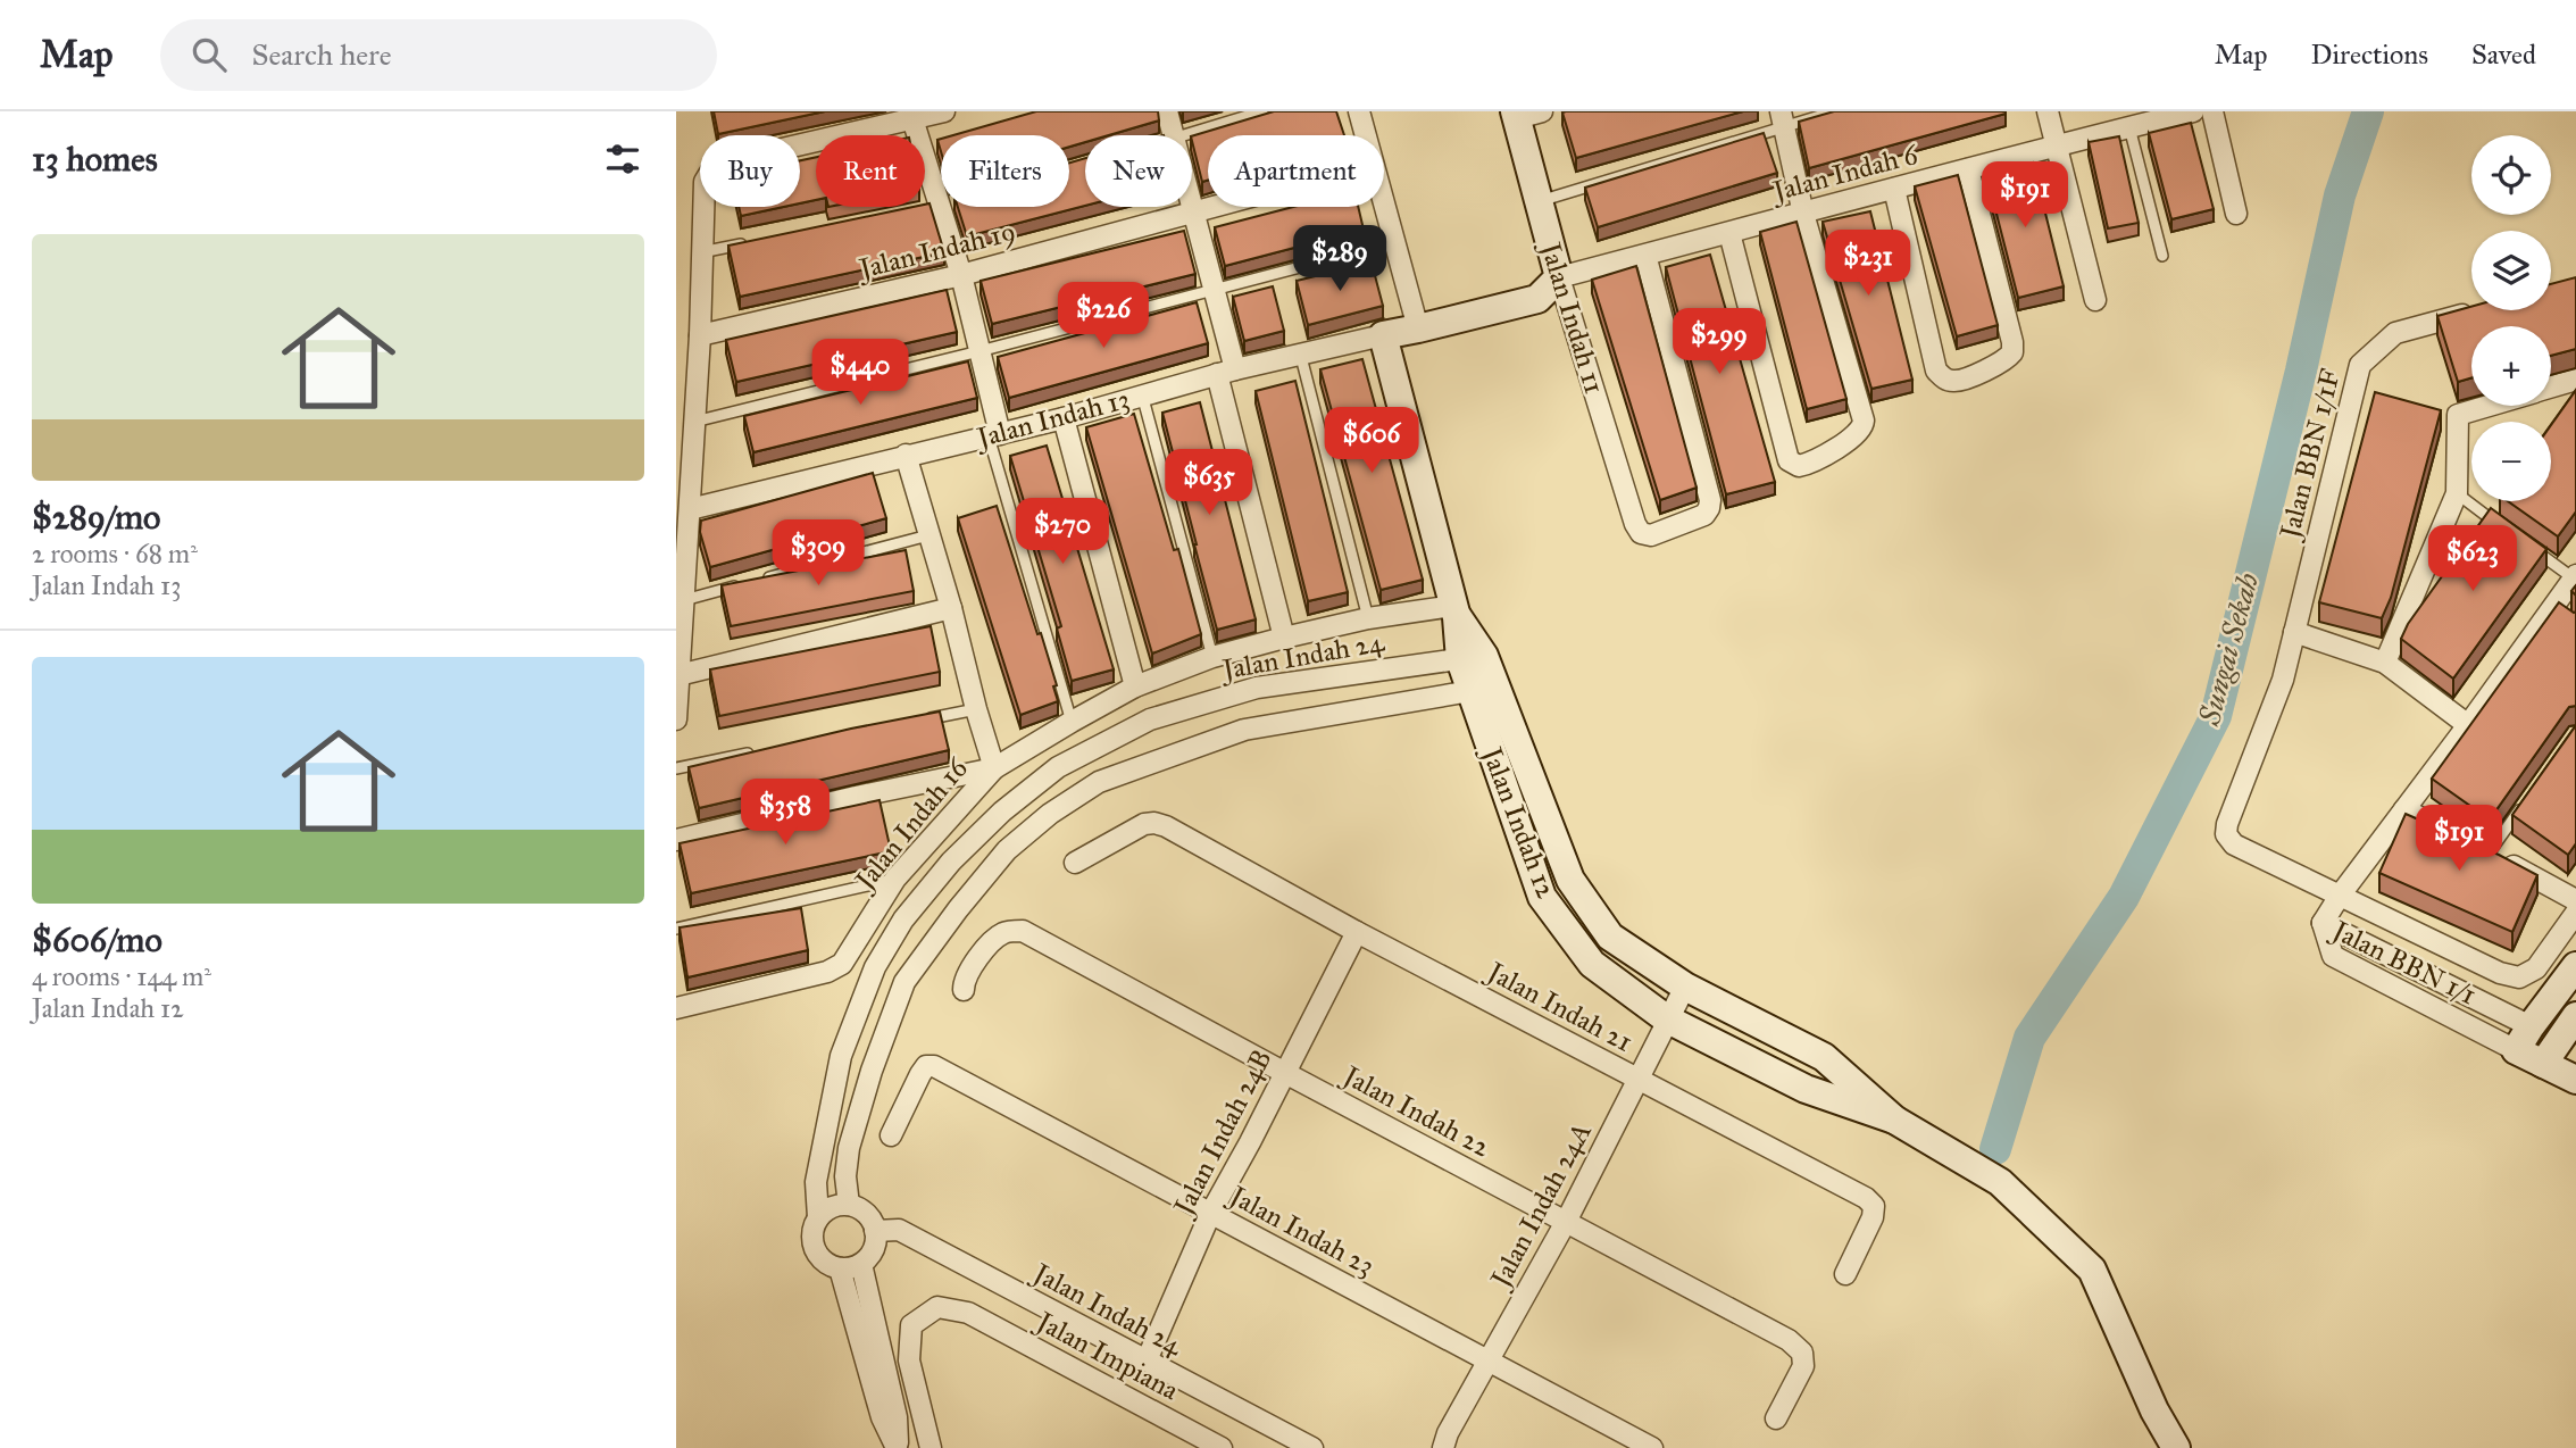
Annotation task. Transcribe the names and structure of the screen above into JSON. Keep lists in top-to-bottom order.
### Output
{
  "streets": {
    "street": [
      "Jalan Indah 6",
      "Jalan Indah 19",
      "Jalan Indah 11",
      "Jalan Indah 13",
      "Jalan BBN 1/1F",
      "Jalan Indah 24",
      "Jalan Indah 12",
      "Jalan Indah 16",
      "Jalan BBN 1/1",
      "Jalan Indah 21",
      "Jalan Indah 22",
      "Jalan Indah 24B",
      "Jalan Indah 24A",
      "Jalan Indah 23",
      "Jalan Impiana"
    ]
  },
  "crossings": [
    ["Jalan Indah 6", "Jalan Indah 11"],
    ["Jalan Indah 6", "Jalan Indah 13"],
    ["Jalan Indah 11", "Jalan Indah 13"],
    ["Jalan Indah 13", "Jalan Indah 12"],
    ["Jalan Indah 13", "Jalan Indah 16"],
    ["Jalan Indah 24", "Jalan Indah 12"],
    ["Jalan Indah 24", "Jalan Indah 24B"],
    ["Jalan Indah 12", "Jalan Indah 24A"],
    ["Jalan Indah 21", "Jalan Indah 24B"],
    ["Jalan Indah 21", "Jalan Indah 24A"],
    ["Jalan Indah 22", "Jalan Indah 24B"],
    ["Jalan Indah 22", "Jalan Indah 24A"],
    ["Jalan Indah 24B", "Jalan Indah 23"],
    ["Jalan Indah 24A", "Jalan Indah 23"]
  ],
  "water": ["Sungai Sekah"],
  "page": {
    "header": "Map",
    "search": "Search here",
    "nav": ["Map", "Directions", "Saved"],
    "heading": "13 homes",
    "map_buttons": ["+", "−"],
    "chip": [
      "Buy",
      "Rent",
      "Filters",
      "New",
      "Apartment"
    ],
    "price": [
      "$191",
      "$289",
      "$231",
      "$226",
      "$299",
      "$440",
      "$606",
      "$635",
      "$270",
      "$309",
      "$623",
      "$358",
      "$191"
    ],
    "list": [
      {
        "name": "$289/mo",
        "note": "2 rooms · 68 m² · Jalan Indah 13"
      },
      {
        "name": "$606/mo",
        "note": "4 rooms · 144 m² · Jalan Indah 12"
      }
    ]
  }
}
